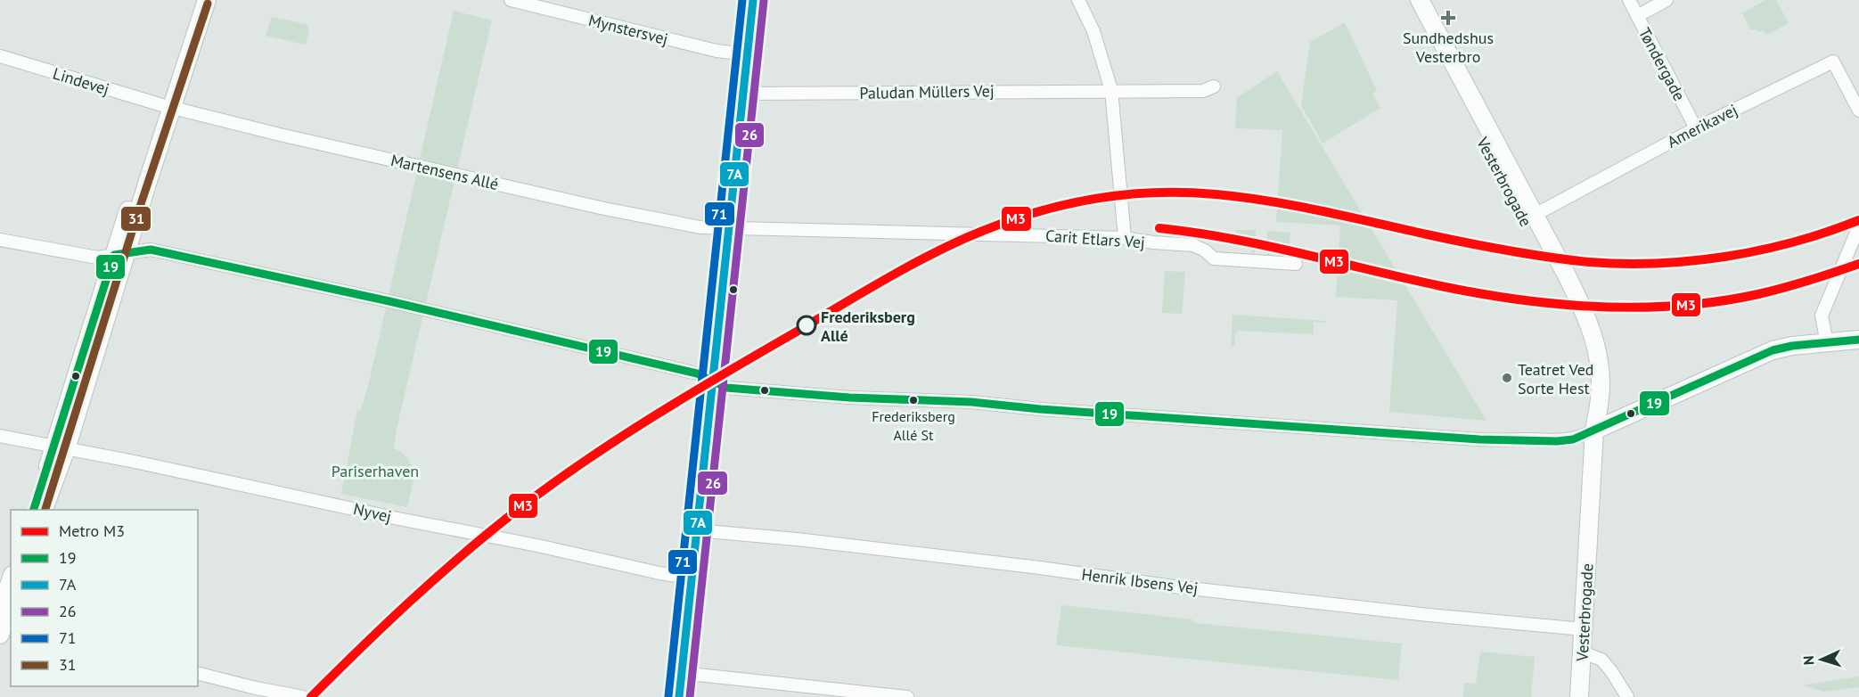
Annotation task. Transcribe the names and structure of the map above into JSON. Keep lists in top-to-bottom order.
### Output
{
  "streets": {
    "street": [
      "Mynstersvej",
      "Tøndergade",
      "Lindevej",
      "Paludan Müllers Vej",
      "Amerikavej",
      "Martensens Allé",
      "Vesterbrogade",
      "Carit Etlars Vej",
      "Nyvej",
      "Henrik Ibsens Vej"
    ]
  },
  "crossings": [
    ["Tøndergade", "Amerikavej"],
    ["Lindevej", "Martensens Allé"],
    ["Amerikavej", "Vesterbrogade"],
    ["Martensens Allé", "Carit Etlars Vej"],
    ["Vesterbrogade", "Henrik Ibsens Vej"]
  ],
  "parks": ["Pariserhaven"],
  "places": {
    "health": ["Sundhedshus Vesterbro"],
    "other": ["Frederiksberg Allé", "Teatret Ved Sorte Hest", "Frederiksberg Allé St"]
  },
  "lines": [
    "transit line 7A",
    "transit line 71",
    "transit line 26",
    "transit line 31",
    "metro line M3",
    "transit line 19"
  ],
  "legend": [
    "Metro M3",
    "19",
    "7A",
    "26",
    "71",
    "31"
  ],
  "north": "left"
}
